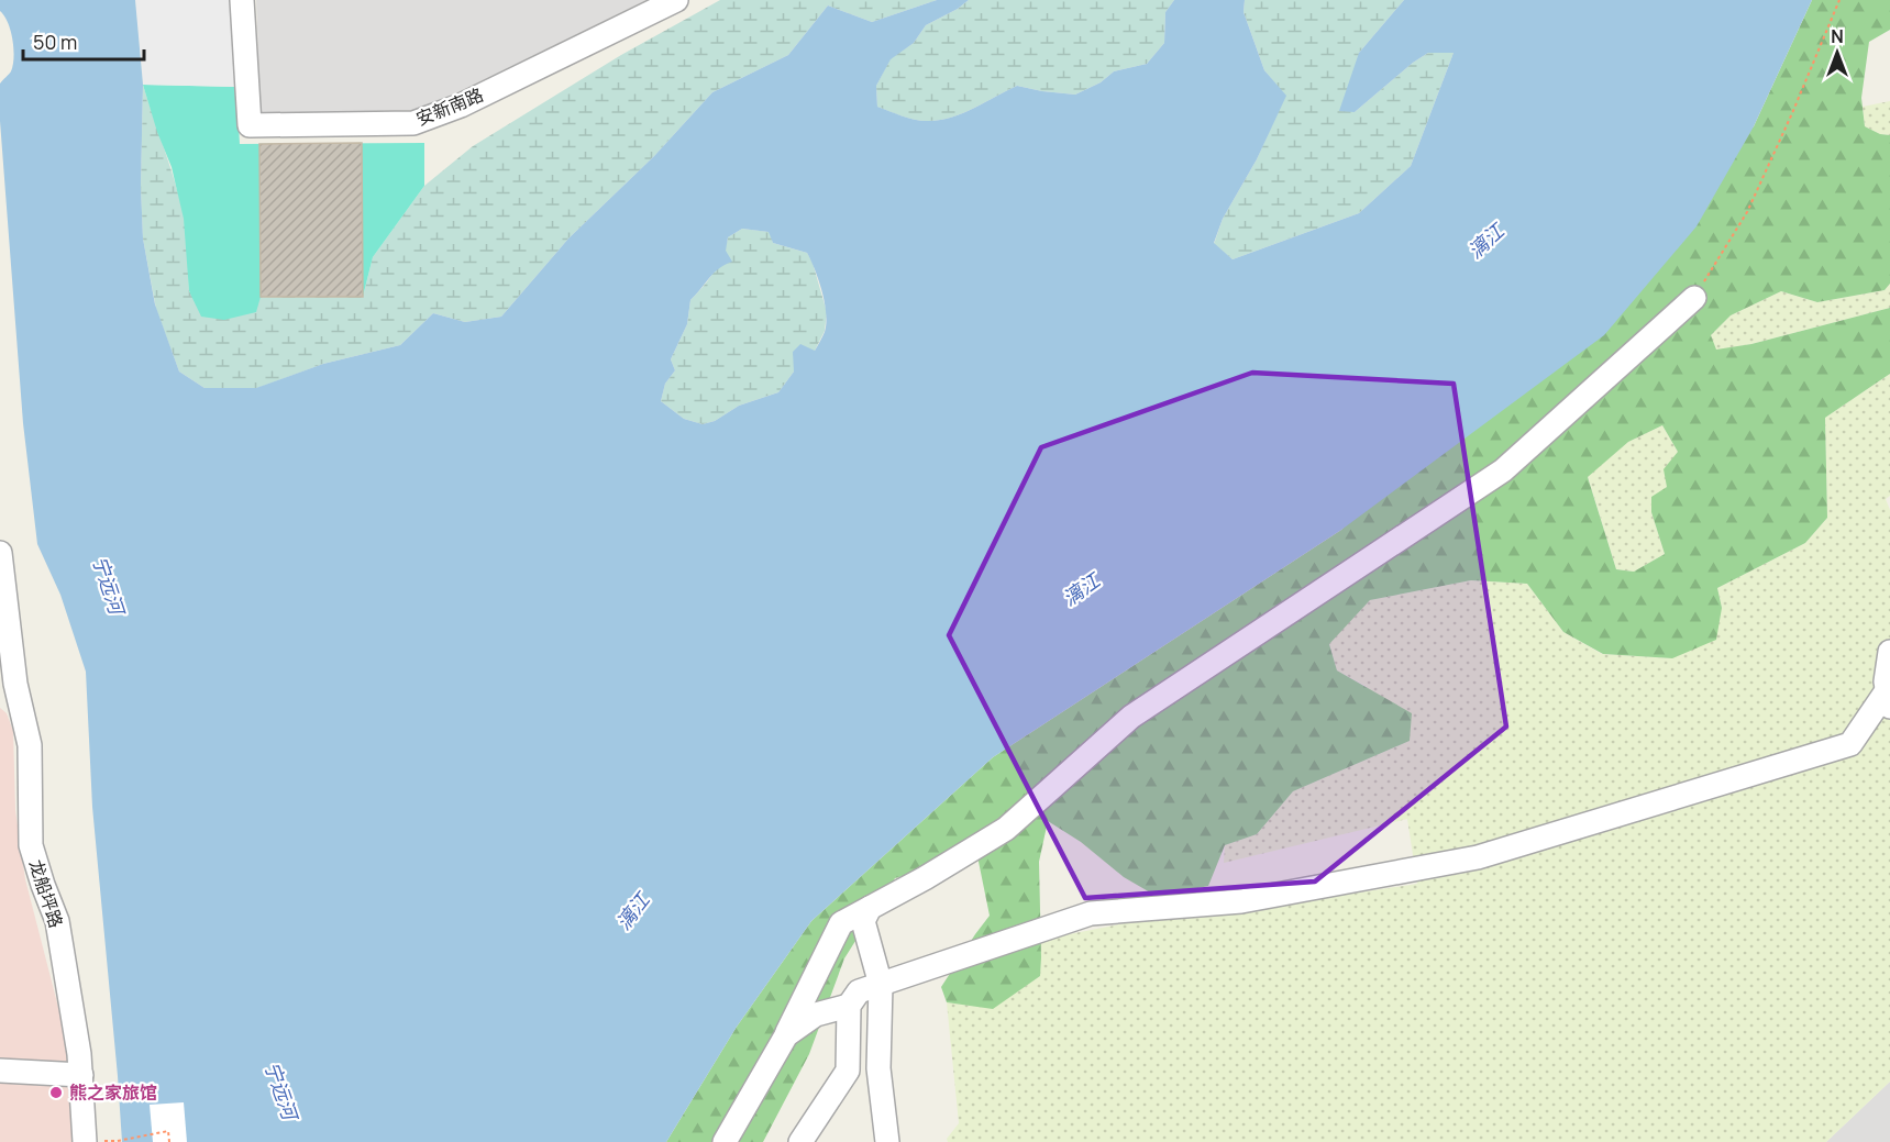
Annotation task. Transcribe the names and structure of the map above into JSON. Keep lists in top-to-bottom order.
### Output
{
  "streets": {
    "street": ["安新南路", "龙船坪路"]
  },
  "water": ["漓江", "宁远河"],
  "places": ["熊之家旅馆"],
  "scale_bar": "50 m",
  "north": "top"
}
